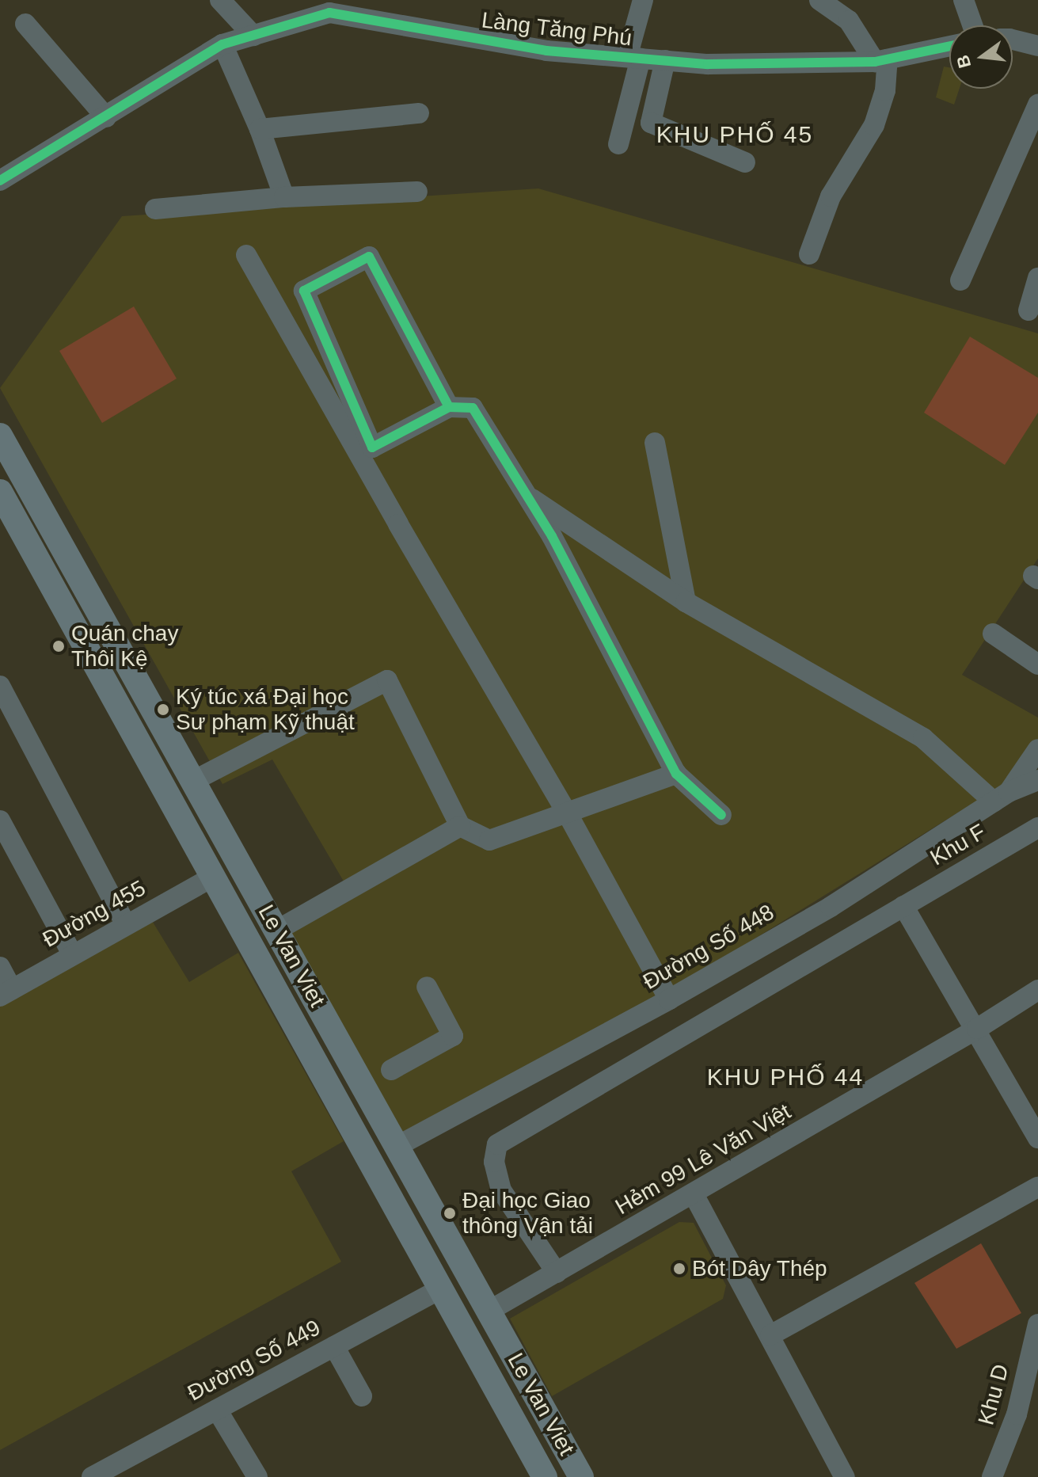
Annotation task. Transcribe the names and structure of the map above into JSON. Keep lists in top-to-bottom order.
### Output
{
  "streets": {
    "main road": ["Le Van Viet"],
    "street": [
      "Làng Tăng Phú",
      "Khu F",
      "Đường 455",
      "Đường Số 448",
      "Hẻm 99 Lê Văn Việt",
      "Đường Số 449",
      "Khu D"
    ]
  },
  "crossings": [
    ["Khu F", "Hẻm 99 Lê Văn Việt"],
    ["Đường 455", "Le Van Viet"],
    ["Đường Số 448", "Le Van Viet"],
    ["Le Van Viet", "Hẻm 99 Lê Văn Việt"],
    ["Le Van Viet", "Đường Số 449"]
  ],
  "districts": ["KHU PHỐ 45", "KHU PHỐ 44"],
  "places": [
    "Quán chay Thôi Kệ",
    "Ký túc xá Đại học Sư phạm Kỹ thuật",
    "Đại học Giao thông Vận tải",
    "Bót Dây Thép"
  ],
  "north": "left"
}
